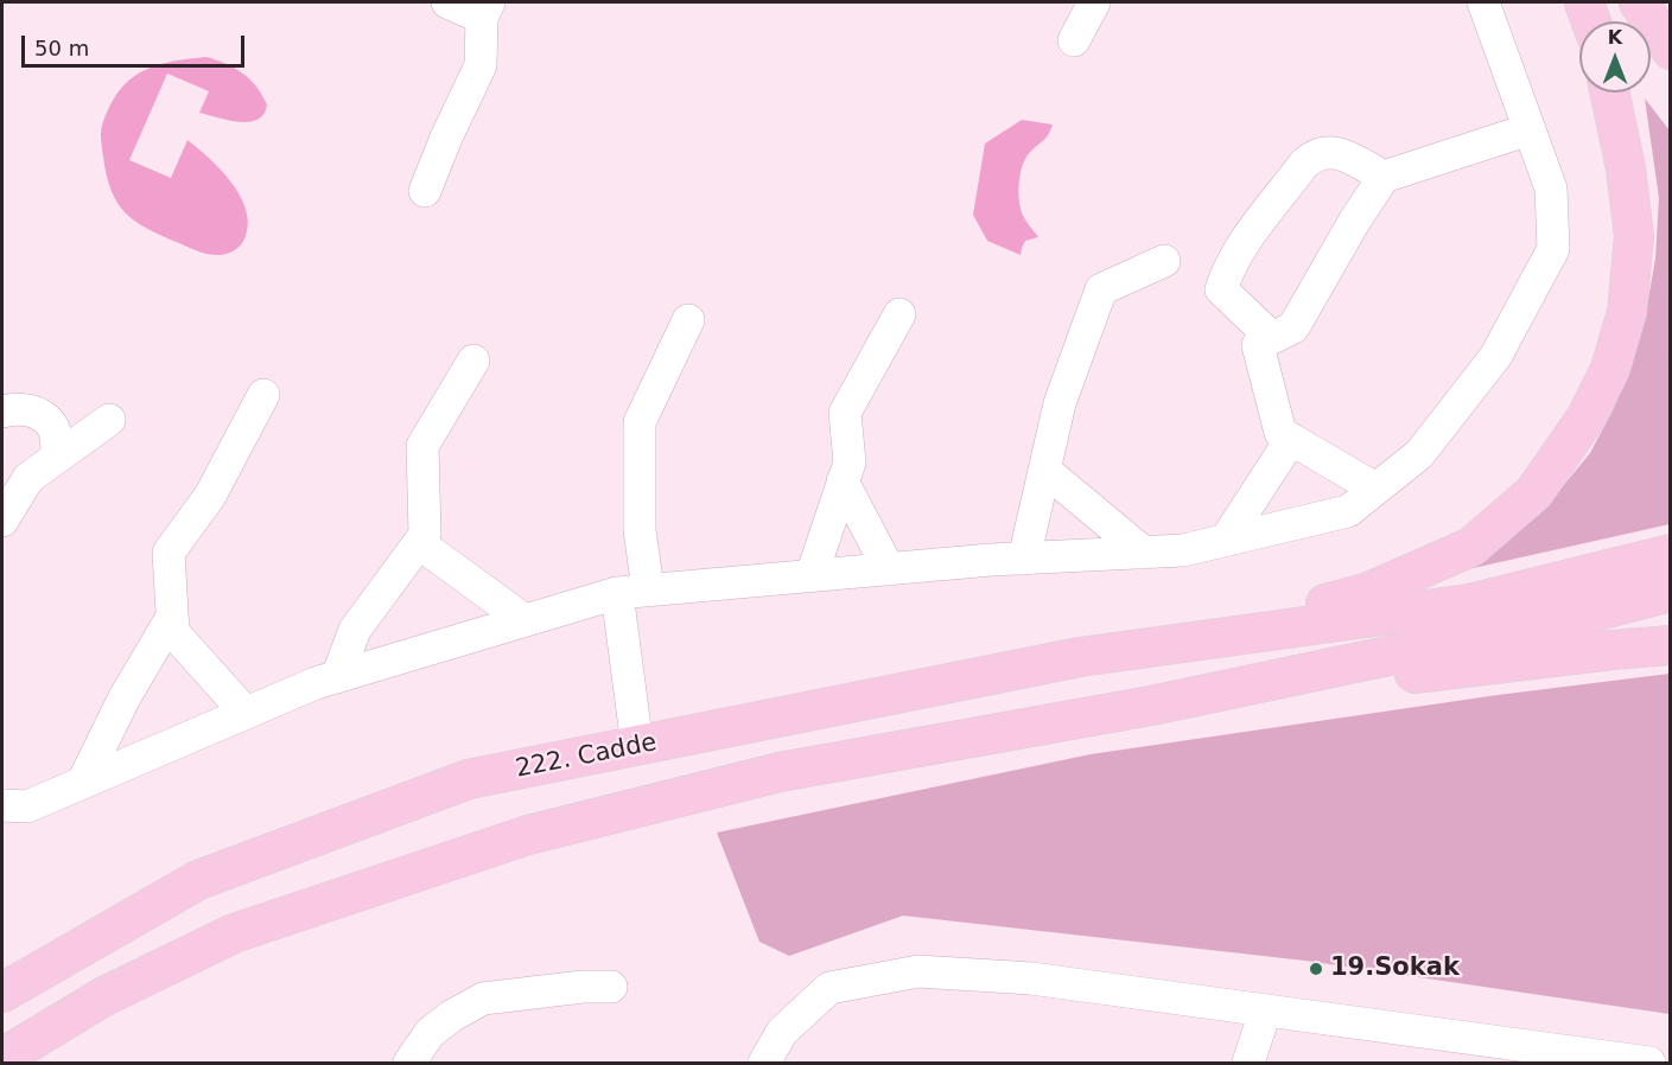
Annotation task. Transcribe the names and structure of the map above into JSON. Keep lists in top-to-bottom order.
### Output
{
  "streets": {
    "main road": ["222. Cadde"]
  },
  "places": ["19.Sokak"],
  "scale_bar": "50 m",
  "north": "top"
}
